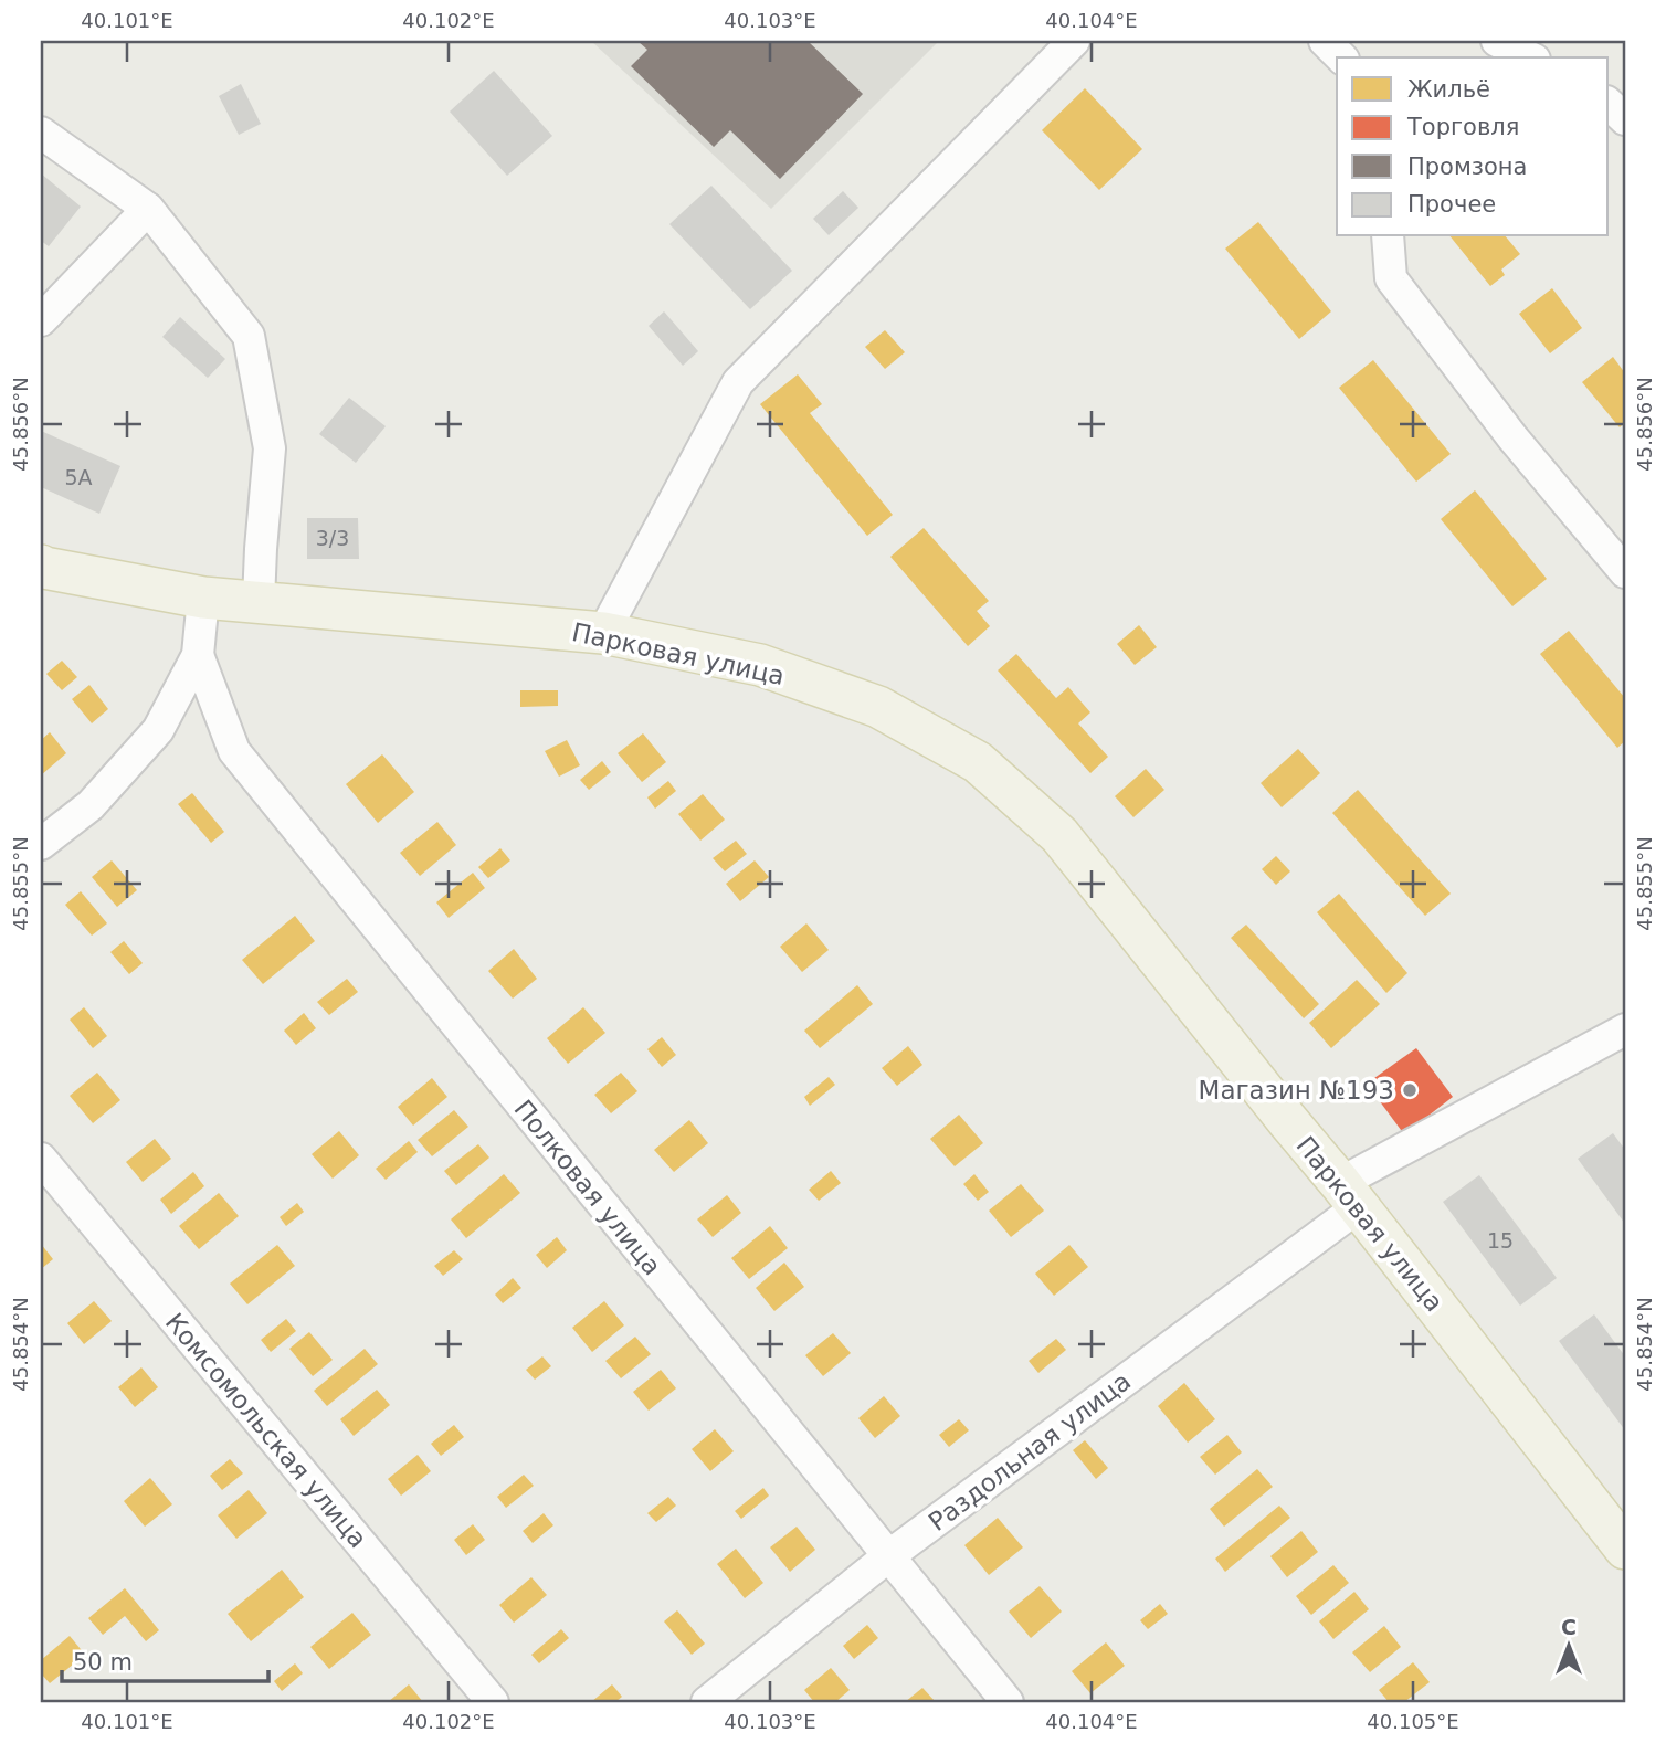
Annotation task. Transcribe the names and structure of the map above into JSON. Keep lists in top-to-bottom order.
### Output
{
  "streets": {
    "main road": ["Парковая улица"],
    "street": ["Полковая улица", "Комсомольская улица", "Раздольная улица"]
  },
  "crossings": [
    ["Парковая улица", "Раздольная улица"],
    ["Полковая улица", "Раздольная улица"]
  ],
  "places": ["Магазин №193"],
  "house_numbers": ["5А", "3/3", "15"],
  "legend": [
    "Жильё",
    "Торговля",
    "Промзона",
    "Прочее"
  ],
  "scale_bar": "50 m",
  "north": "top",
  "coordinates": [
    "40.101°E",
    "40.102°E",
    "40.103°E",
    "40.104°E",
    "45.856°N",
    "45.855°N",
    "45.854°N",
    "40.105°E"
  ]
}
